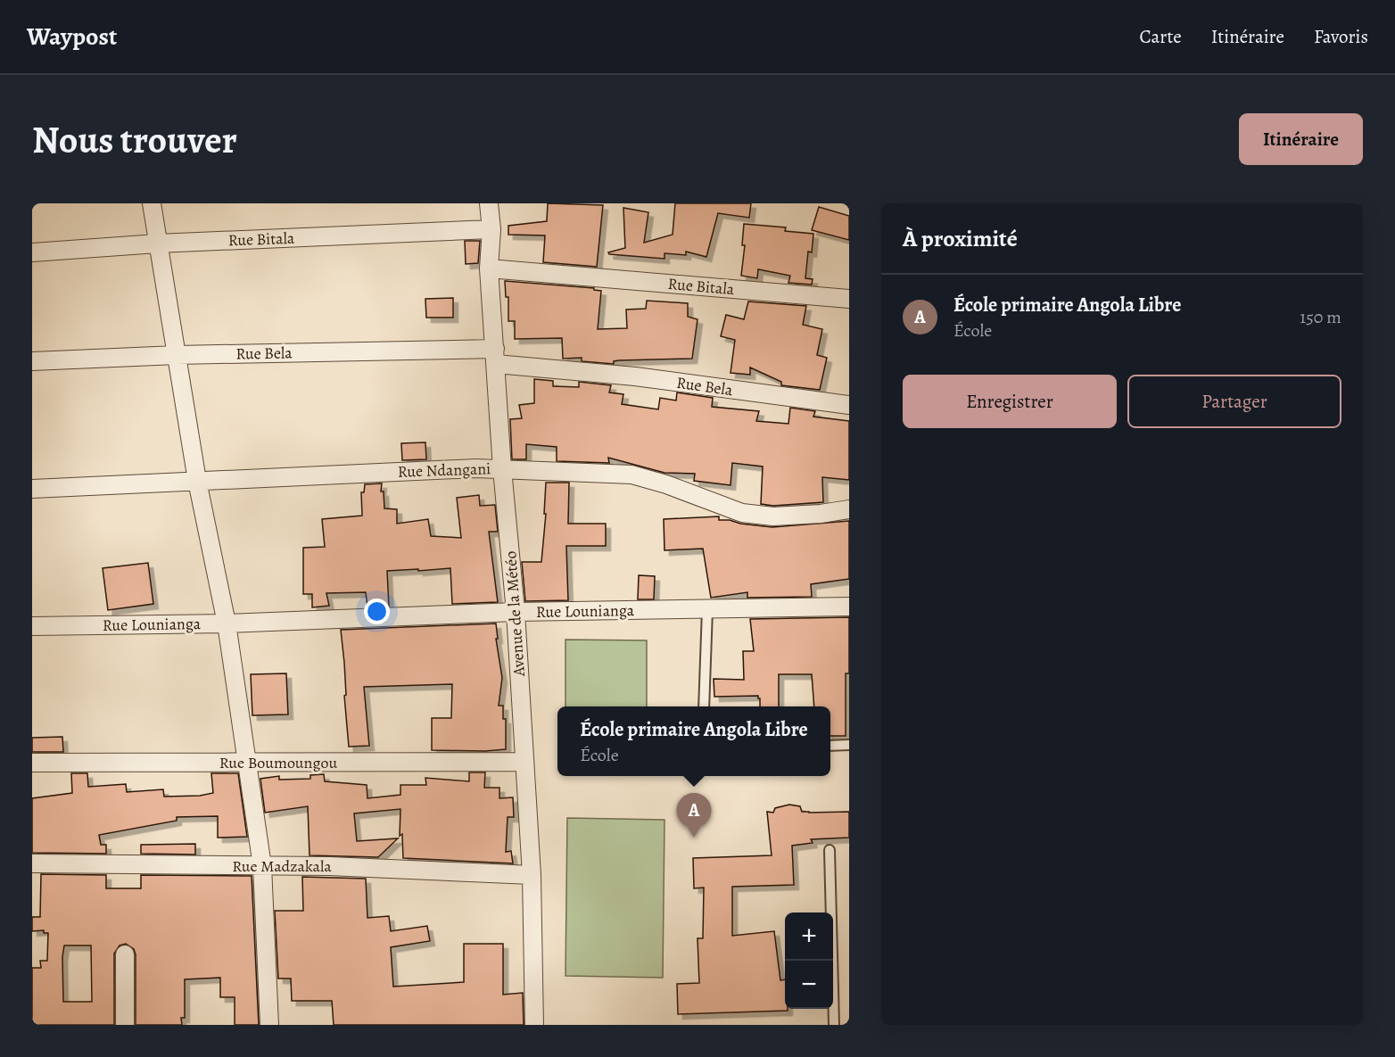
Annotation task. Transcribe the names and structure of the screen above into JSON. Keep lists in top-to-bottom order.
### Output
{
  "streets": {
    "street": [
      "Rue Bitala",
      "Rue Bela",
      "Rue Ndangani",
      "Rue Lounianga",
      "Avenue de la Météo",
      "Rue Boumoungou",
      "Rue Madzakala"
    ]
  },
  "crossings": [
    ["Rue Bitala", "Avenue de la Météo"],
    ["Rue Bela", "Avenue de la Météo"],
    ["Rue Ndangani", "Avenue de la Météo"],
    ["Rue Lounianga", "Avenue de la Météo"],
    ["Avenue de la Météo", "Rue Boumoungou"],
    ["Avenue de la Météo", "Rue Madzakala"]
  ],
  "page": {
    "header": "Waypost",
    "nav": ["Carte", "Itinéraire", "Favoris"],
    "buttons": [
      "Itinéraire",
      ["Enregistrer", "Partager"]
    ],
    "title": "Nous trouver",
    "heading": "À proximité",
    "list": [
      {
        "mark": "A",
        "name": "École primaire Angola Libre",
        "note": "École",
        "value": "150 m"
      }
    ],
    "popup": ["École primaire Angola Libre", "École"],
    "pins": "A",
    "map_buttons": ["+", "−"]
  }
}
